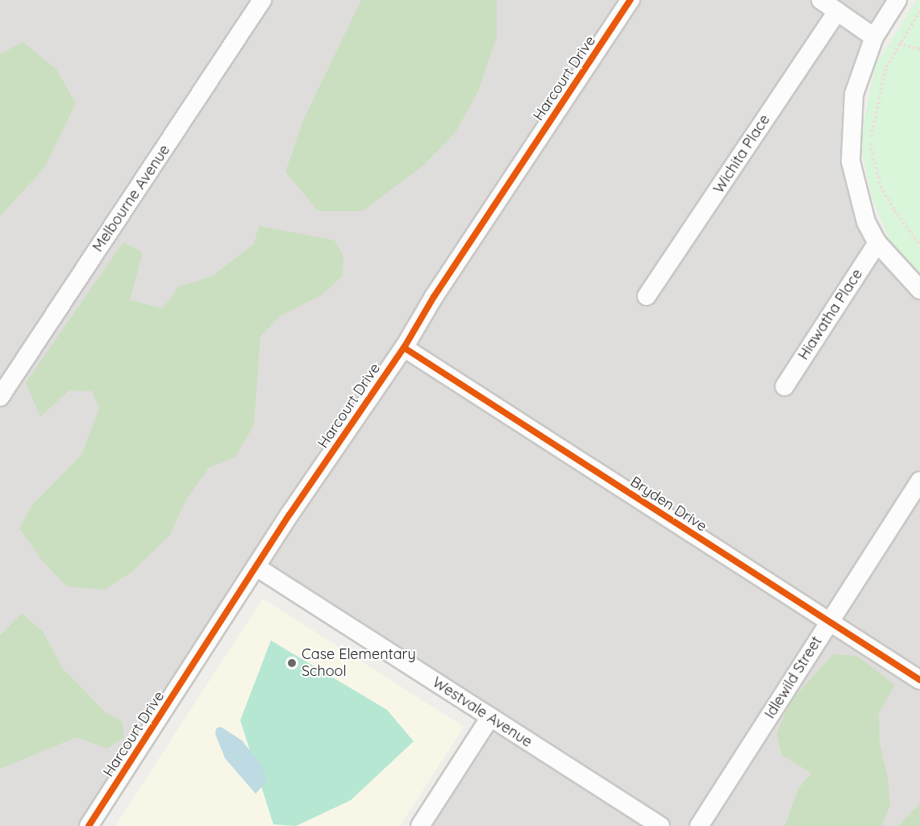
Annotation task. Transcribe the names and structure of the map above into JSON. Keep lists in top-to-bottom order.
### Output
{
  "streets": {
    "street": [
      "Harcourt Drive",
      "Wichita Place",
      "Melbourne Avenue",
      "Hiawatha Place",
      "Bryden Drive",
      "Idlewild Street",
      "Westvale Avenue"
    ]
  },
  "crossings": [
    ["Harcourt Drive", "Bryden Drive"],
    ["Harcourt Drive", "Westvale Avenue"],
    ["Bryden Drive", "Idlewild Street"]
  ],
  "places": ["Case Elementary School"]
}
